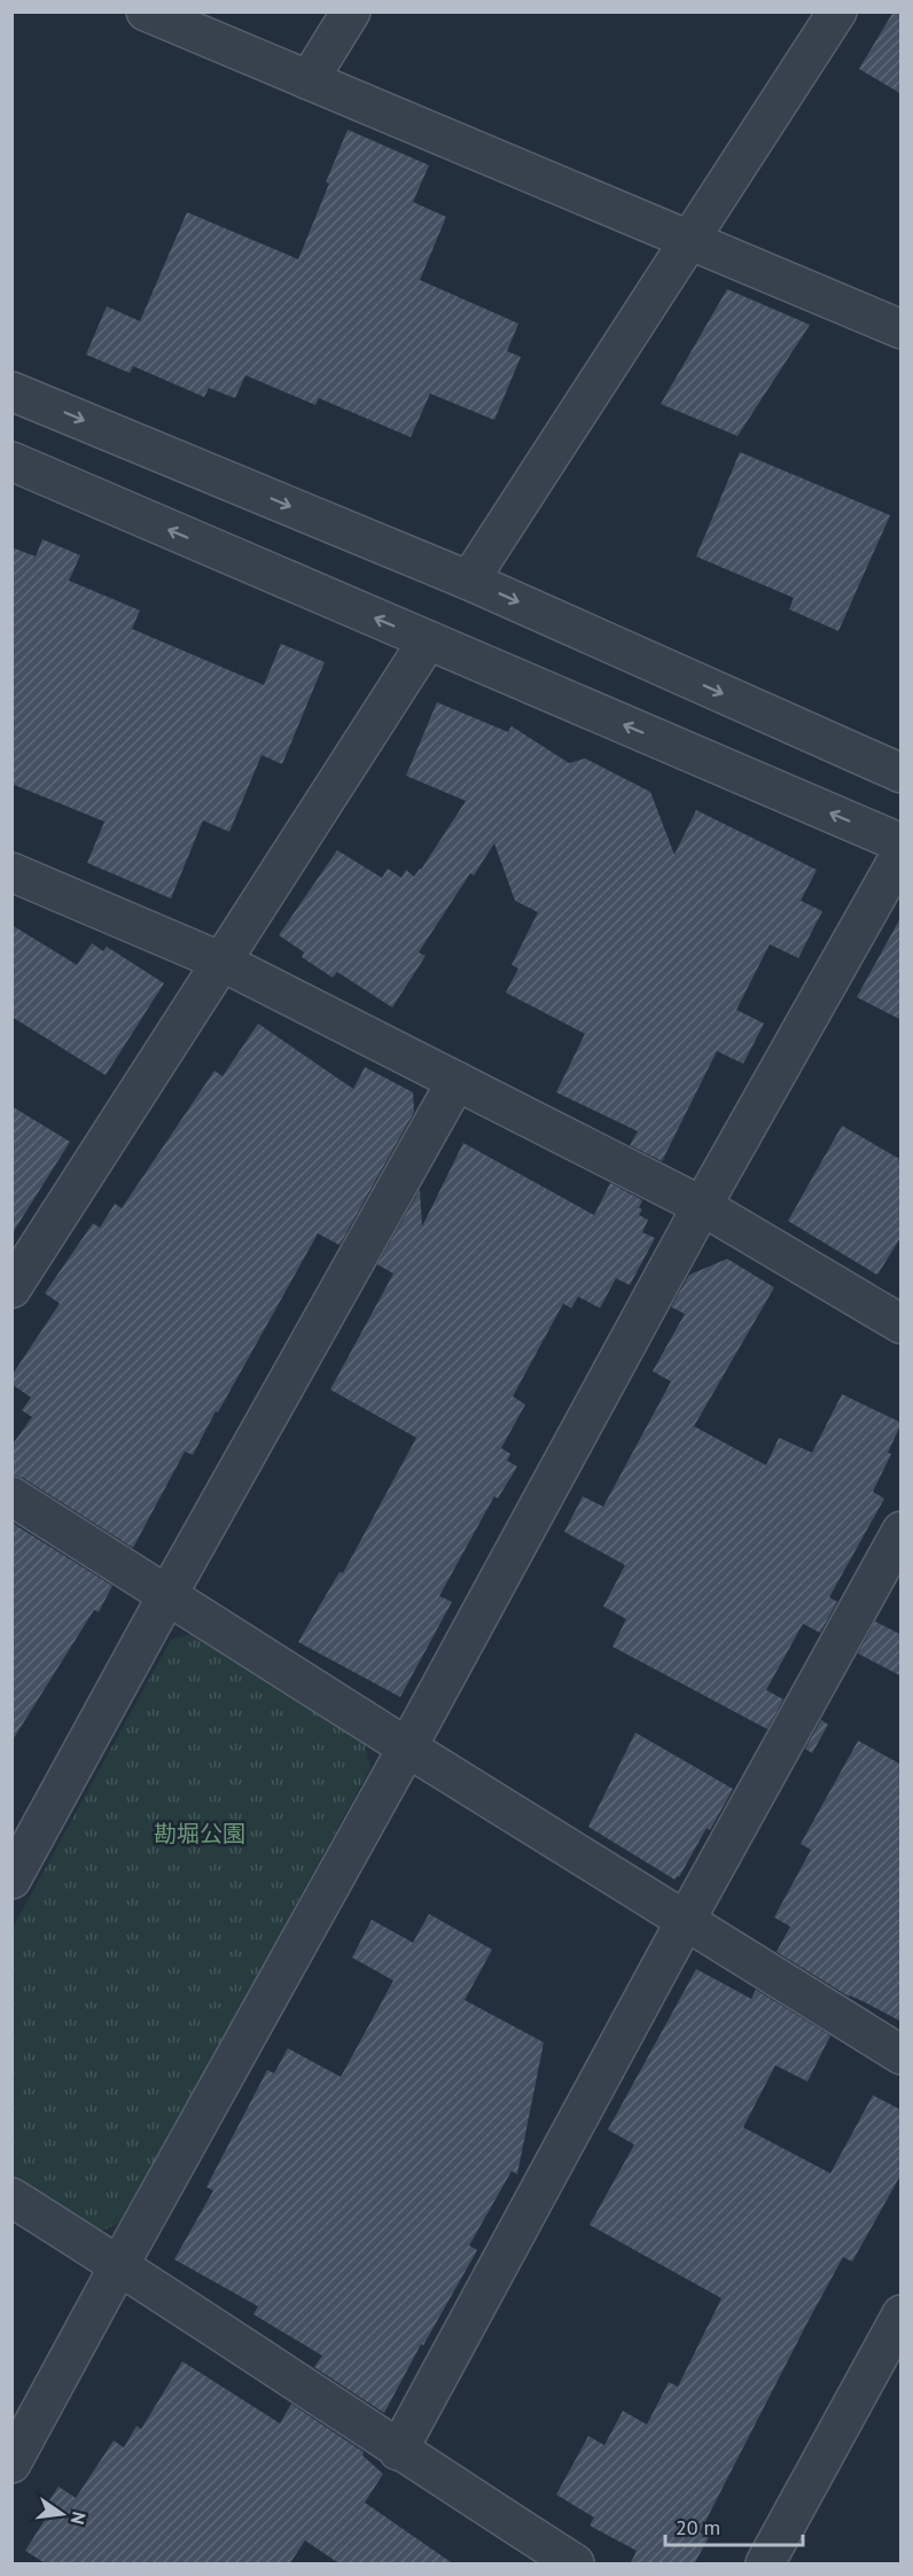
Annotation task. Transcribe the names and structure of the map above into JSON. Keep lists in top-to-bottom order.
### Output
{
  "parks": ["勘堀公園"],
  "scale_bar": "20 m",
  "north": "right"
}
